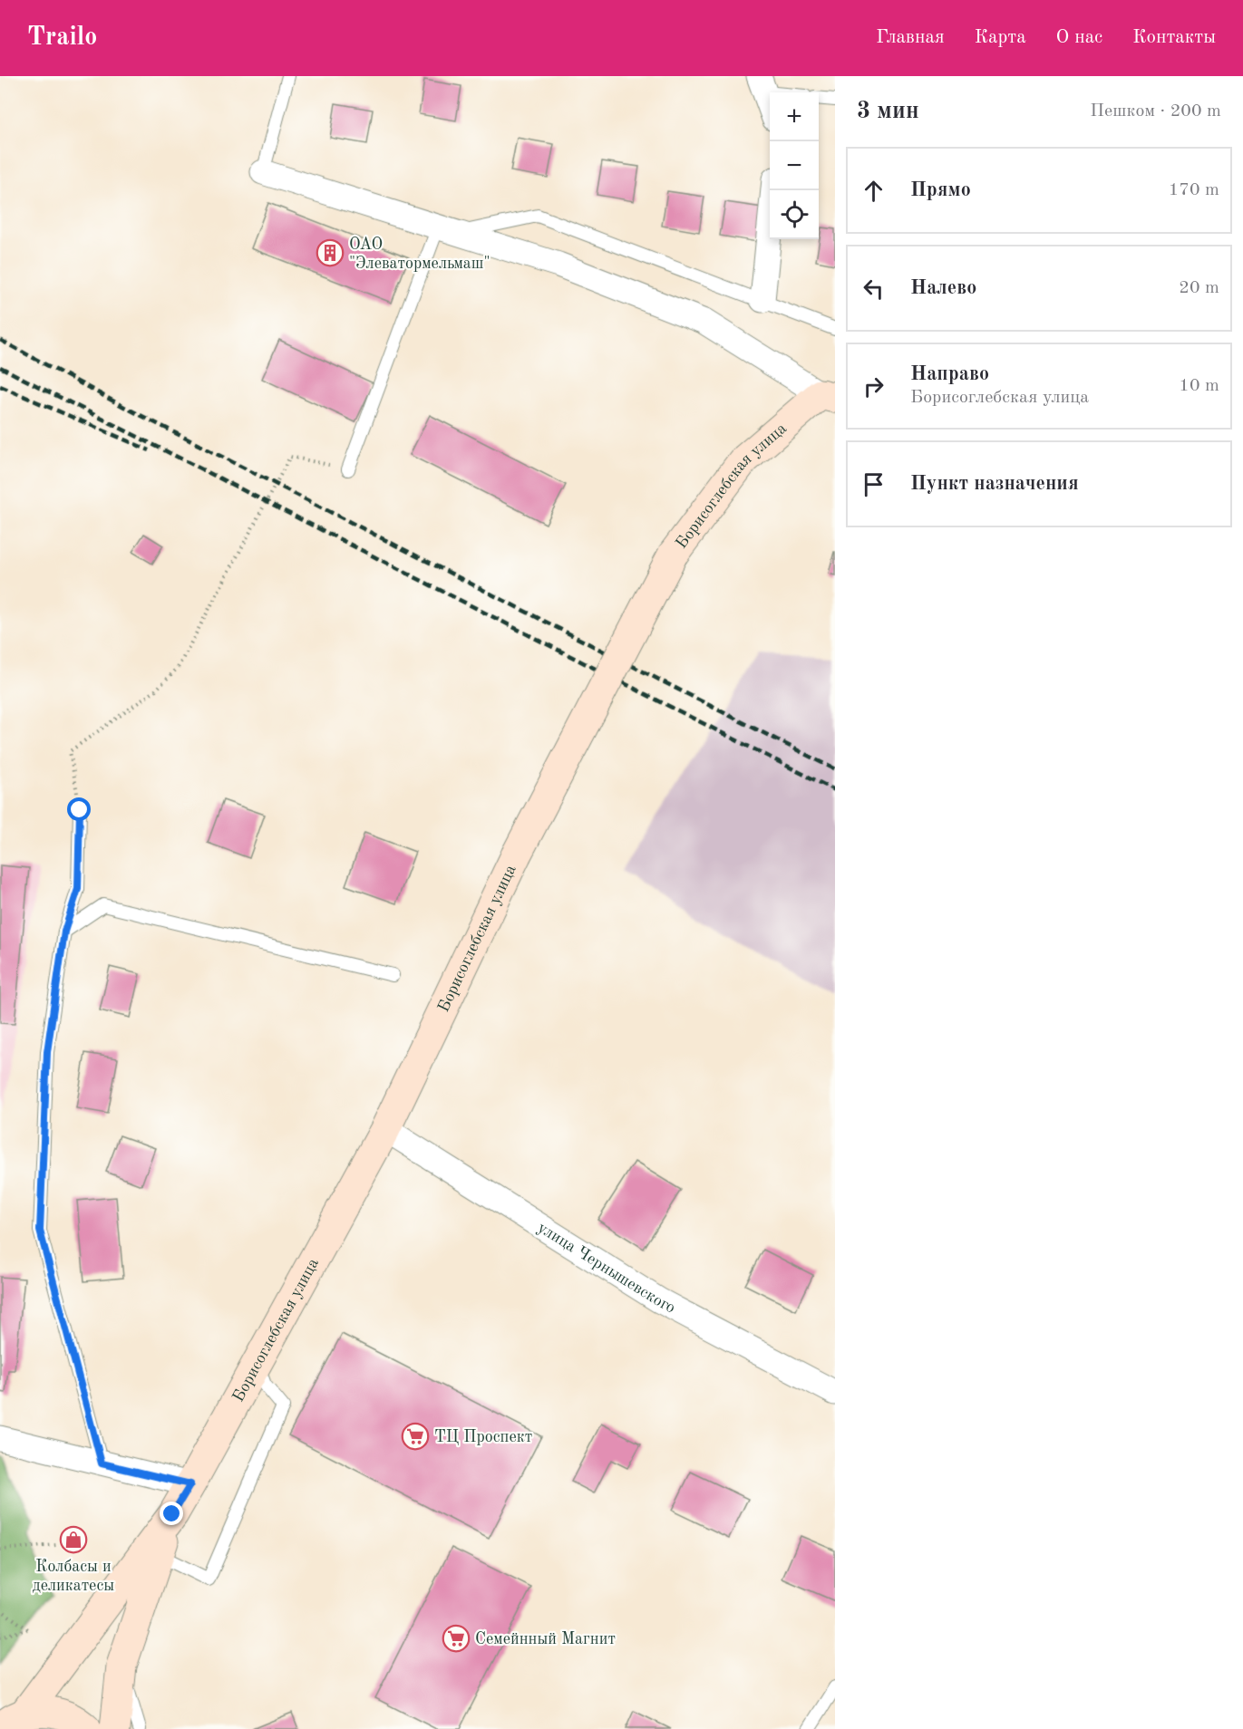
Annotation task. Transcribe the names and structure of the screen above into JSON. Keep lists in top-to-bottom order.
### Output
{
  "streets": {
    "street": ["Борисоглебская улица", "улица Чернышевского"]
  },
  "crossings": [
    ["Борисоглебская улица", "улица Чернышевского"]
  ],
  "places": {
    "building": ["ОАО \"Элеватормельмаш\""],
    "supermarket": ["ТЦ Проспект", "Семейнный Магнит"],
    "shop": ["Колбасы и деликатесы"]
  },
  "page": {
    "header": "Trailo",
    "nav": [
      "Главная",
      "Карта",
      "О нас",
      "Контакты"
    ],
    "heading": ["3 мин", "Пешком · 200 m"],
    "map_buttons": ["+", "−"],
    "list": [
      ["Прямо", "170 m"],
      ["Налево", "20 m"],
      ["Направо", "Борисоглебская улица", "10 m"],
      "Пункт назначения"
    ]
  }
}
